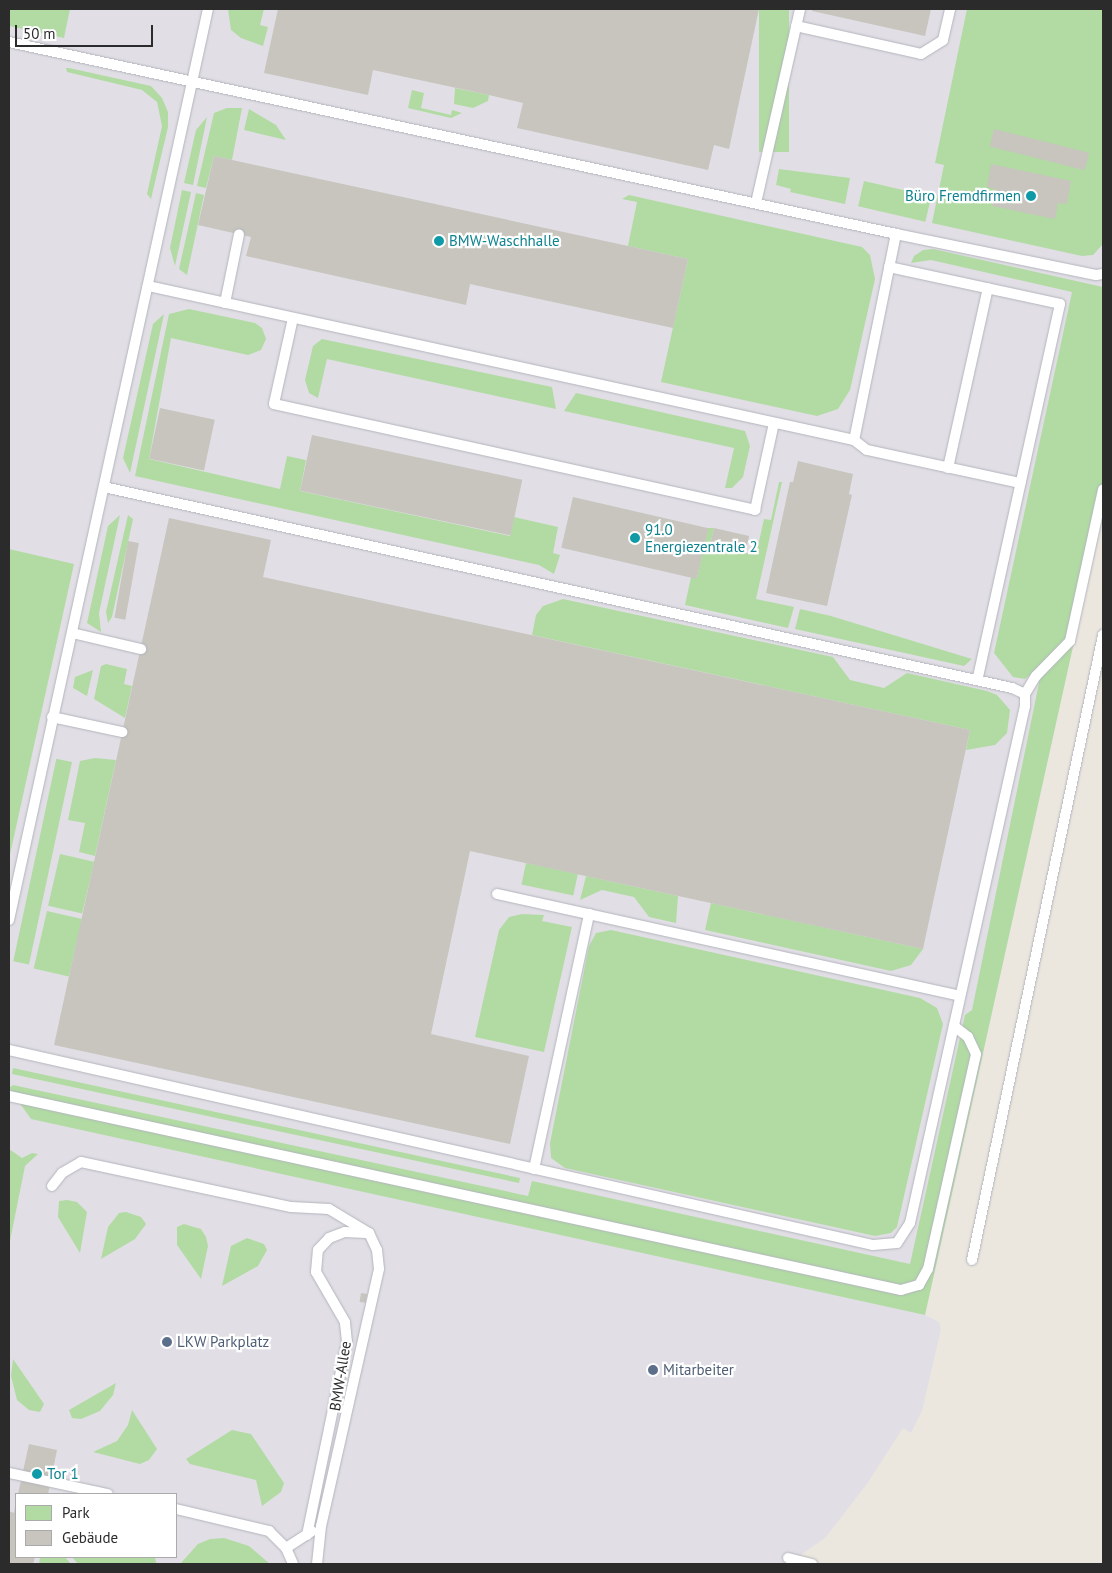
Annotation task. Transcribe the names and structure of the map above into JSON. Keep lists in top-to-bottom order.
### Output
{
  "streets": {
    "lane": ["BMW-Allee"]
  },
  "places": [
    "Büro Fremdfirmen",
    "BMW-Waschhalle",
    "91.0 Energiezentrale 2",
    "LKW Parkplatz",
    "Mitarbeiter",
    "Tor 1"
  ],
  "legend": ["Park", "Gebäude"],
  "scale_bar": "50 m"
}
